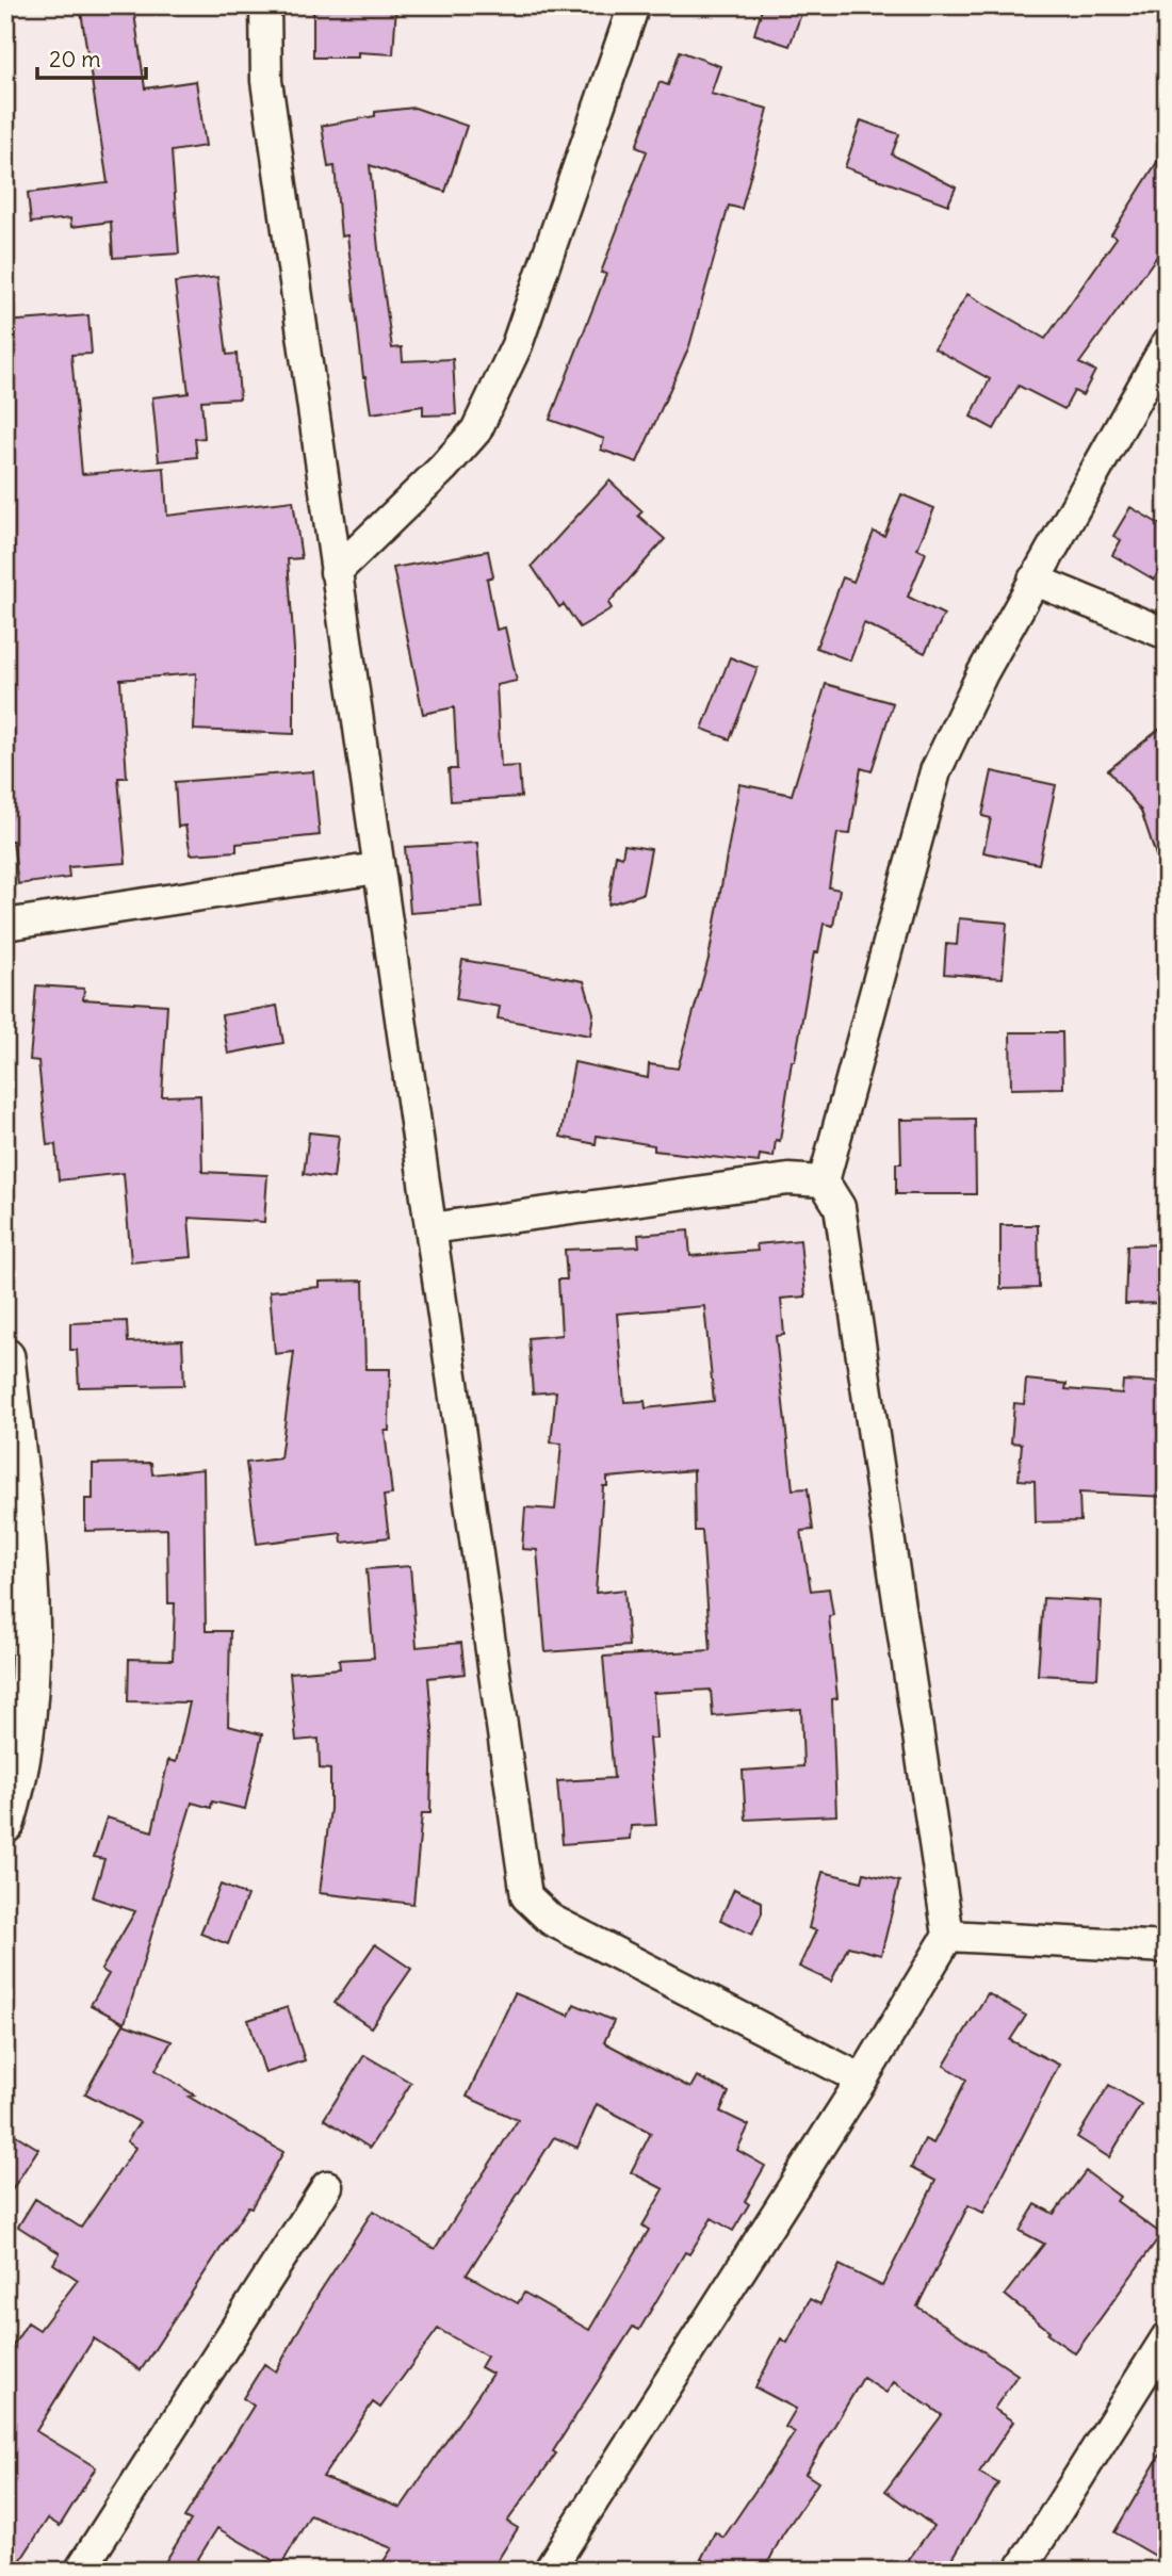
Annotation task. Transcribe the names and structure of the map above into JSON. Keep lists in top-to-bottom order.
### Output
{
  "scale_bar": "20 m"
}
